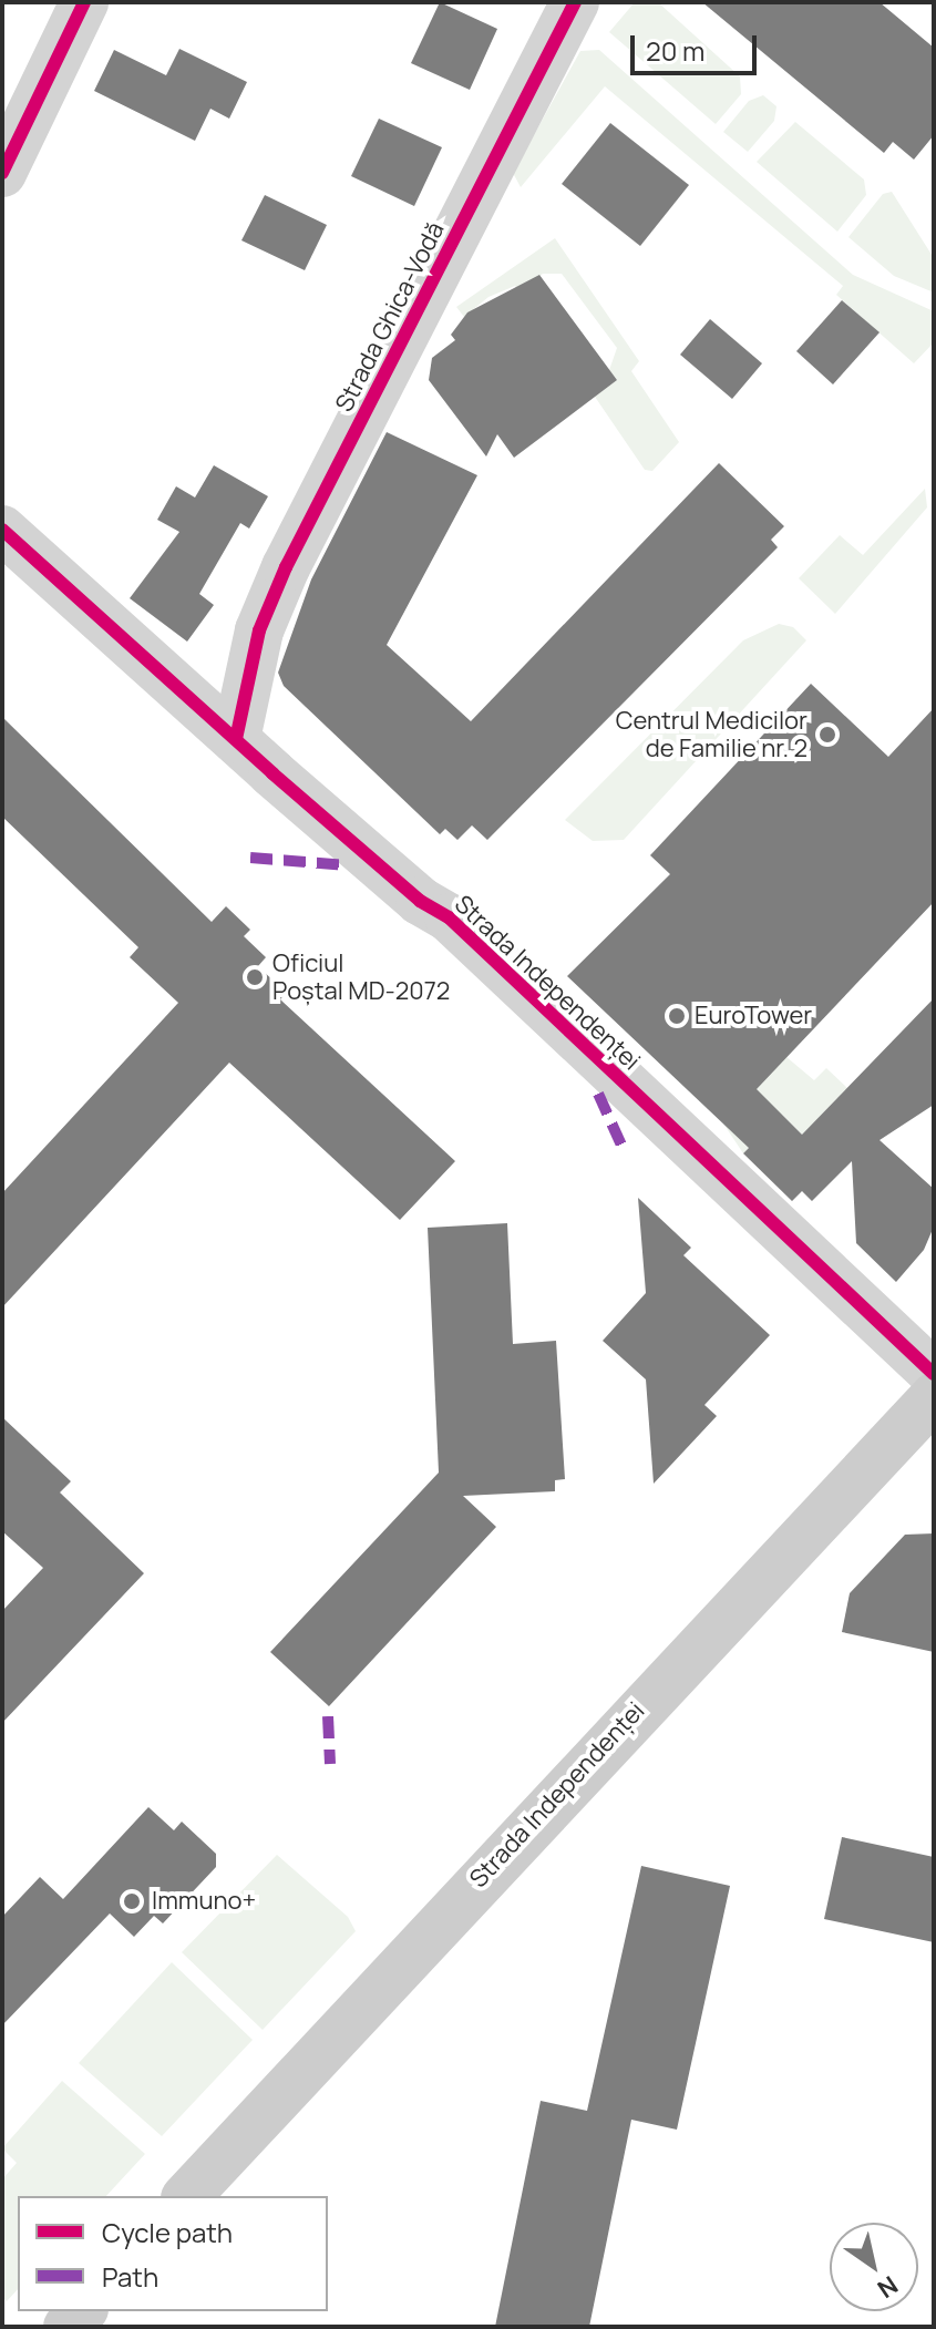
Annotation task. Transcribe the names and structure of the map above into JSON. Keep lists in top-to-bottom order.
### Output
{
  "streets": {
    "main road": ["Strada Independenței"],
    "street": ["Strada Ghica-Vodă"]
  },
  "crossings": [
    ["Strada Ghica-Vodă", "Strada Independenței"]
  ],
  "places": [
    "Centrul Medicilor de Familie nr. 2",
    "Oficiul Poștal MD-2072",
    "EuroTower",
    "Immuno+"
  ],
  "legend": ["Cycle path", "Path"],
  "scale_bar": "20 m",
  "north": "bottom right"
}
